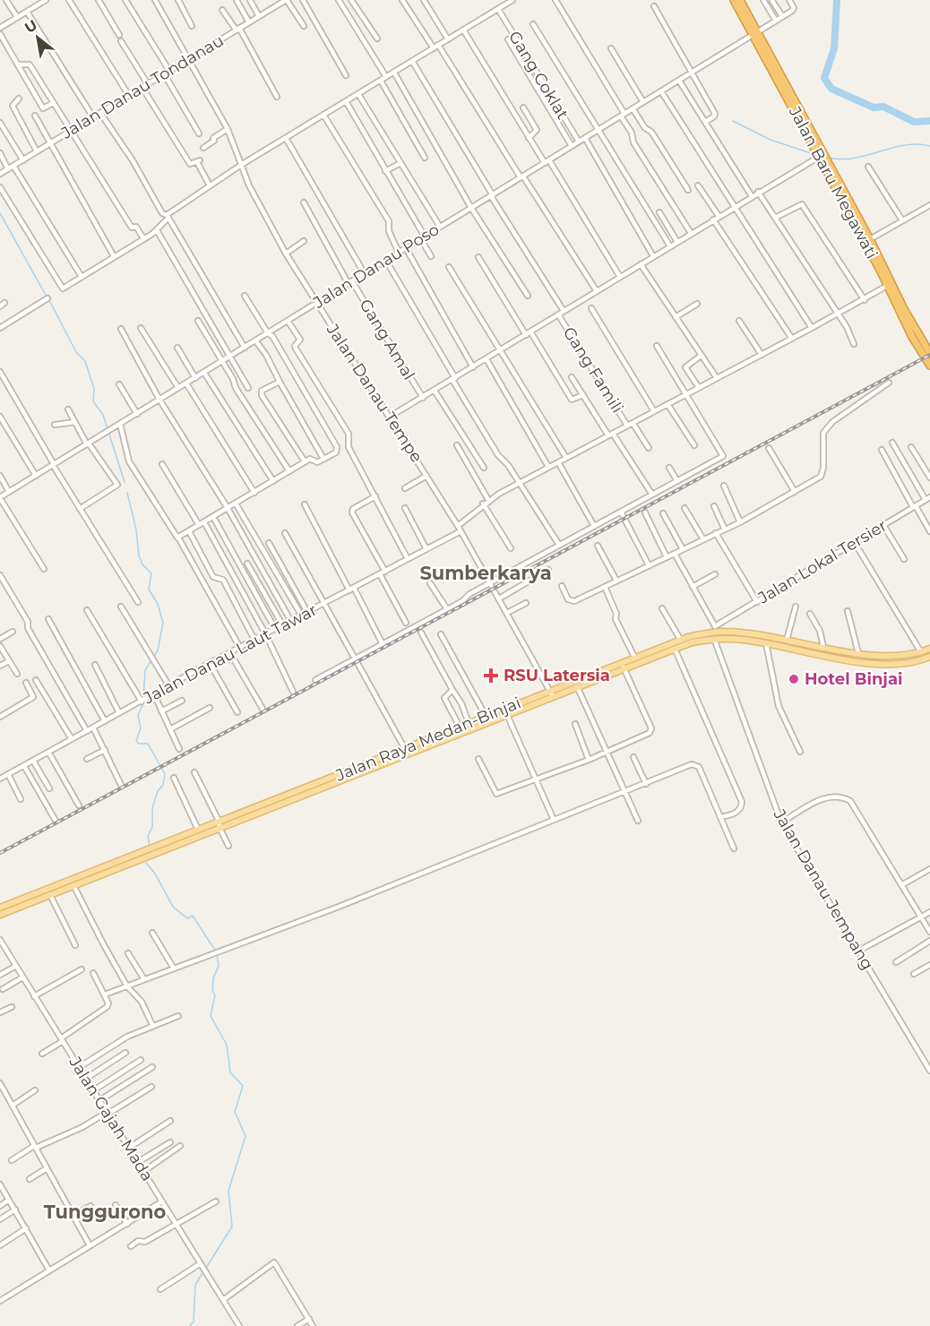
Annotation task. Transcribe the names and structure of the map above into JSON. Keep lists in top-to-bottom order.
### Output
{
  "streets": {
    "highway": ["Jalan Baru Megawati"],
    "main road": ["Jalan Raya Medan-Binjai"],
    "street": [
      "Gang Coklat",
      "Jalan Danau Tondanau",
      "Jalan Danau Poso",
      "Gang Amal",
      "Gang Famili",
      "Jalan Danau Tempe",
      "Jalan Lokal Tersier",
      "Jalan Danau Laut Tawar",
      "Jalan Danau Jempang",
      "Jalan Gajah Mada"
    ]
  },
  "crossings": [
    ["Gang Coklat", "Jalan Danau Poso"],
    ["Jalan Danau Tondanau", "Jalan Danau Tempe"],
    ["Jalan Baru Megawati", "Jalan Danau Poso"],
    ["Jalan Danau Poso", "Gang Amal"],
    ["Jalan Danau Poso", "Jalan Danau Tempe"],
    ["Jalan Danau Tempe", "Jalan Danau Laut Tawar"],
    ["Jalan Danau Tempe", "Jalan Raya Medan-Binjai"],
    ["Jalan Lokal Tersier", "Jalan Raya Medan-Binjai"],
    ["Jalan Raya Medan-Binjai", "Jalan Danau Jempang"]
  ],
  "districts": ["Sumberkarya", "Tunggurono"],
  "places": {
    "health": ["RSU Latersia"],
    "other": ["Hotel Binjai"]
  },
  "north": "top left"
}
